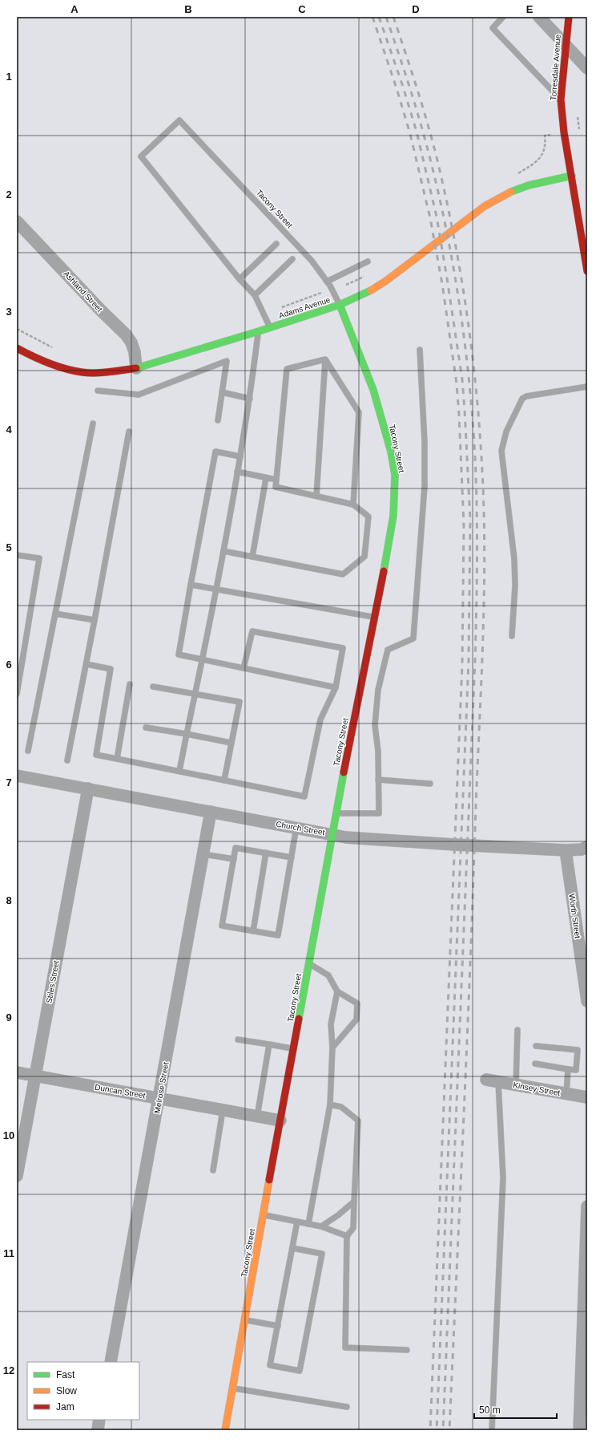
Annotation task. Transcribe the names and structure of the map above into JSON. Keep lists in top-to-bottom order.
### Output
{
  "streets": {
    "main road": ["Torresdale Avenue", "Tacony Street", "Adams Avenue"],
    "street": [
      "Ashland Street",
      "Church Street",
      "Worth Street",
      "Stiles Street",
      "Melrose Street",
      "Kinsey Street",
      "Duncan Street"
    ]
  },
  "crossings": [
    ["Torresdale Avenue", "Adams Avenue"],
    ["Tacony Street", "Adams Avenue"],
    ["Tacony Street", "Church Street"],
    ["Tacony Street", "Duncan Street"],
    ["Ashland Street", "Adams Avenue"],
    ["Church Street", "Worth Street"],
    ["Church Street", "Stiles Street"],
    ["Church Street", "Melrose Street"],
    ["Stiles Street", "Duncan Street"],
    ["Melrose Street", "Duncan Street"]
  ],
  "legend": ["Fast", "Slow", "Jam"],
  "scale_bar": "50 m",
  "grid": {
    "columns": [
      "A",
      "B",
      "C",
      "D",
      "E"
    ],
    "rows": [
      "1",
      "2",
      "3",
      "4",
      "5",
      "6",
      "7",
      "8",
      "9",
      "10",
      "11",
      "12"
    ]
  }
}
